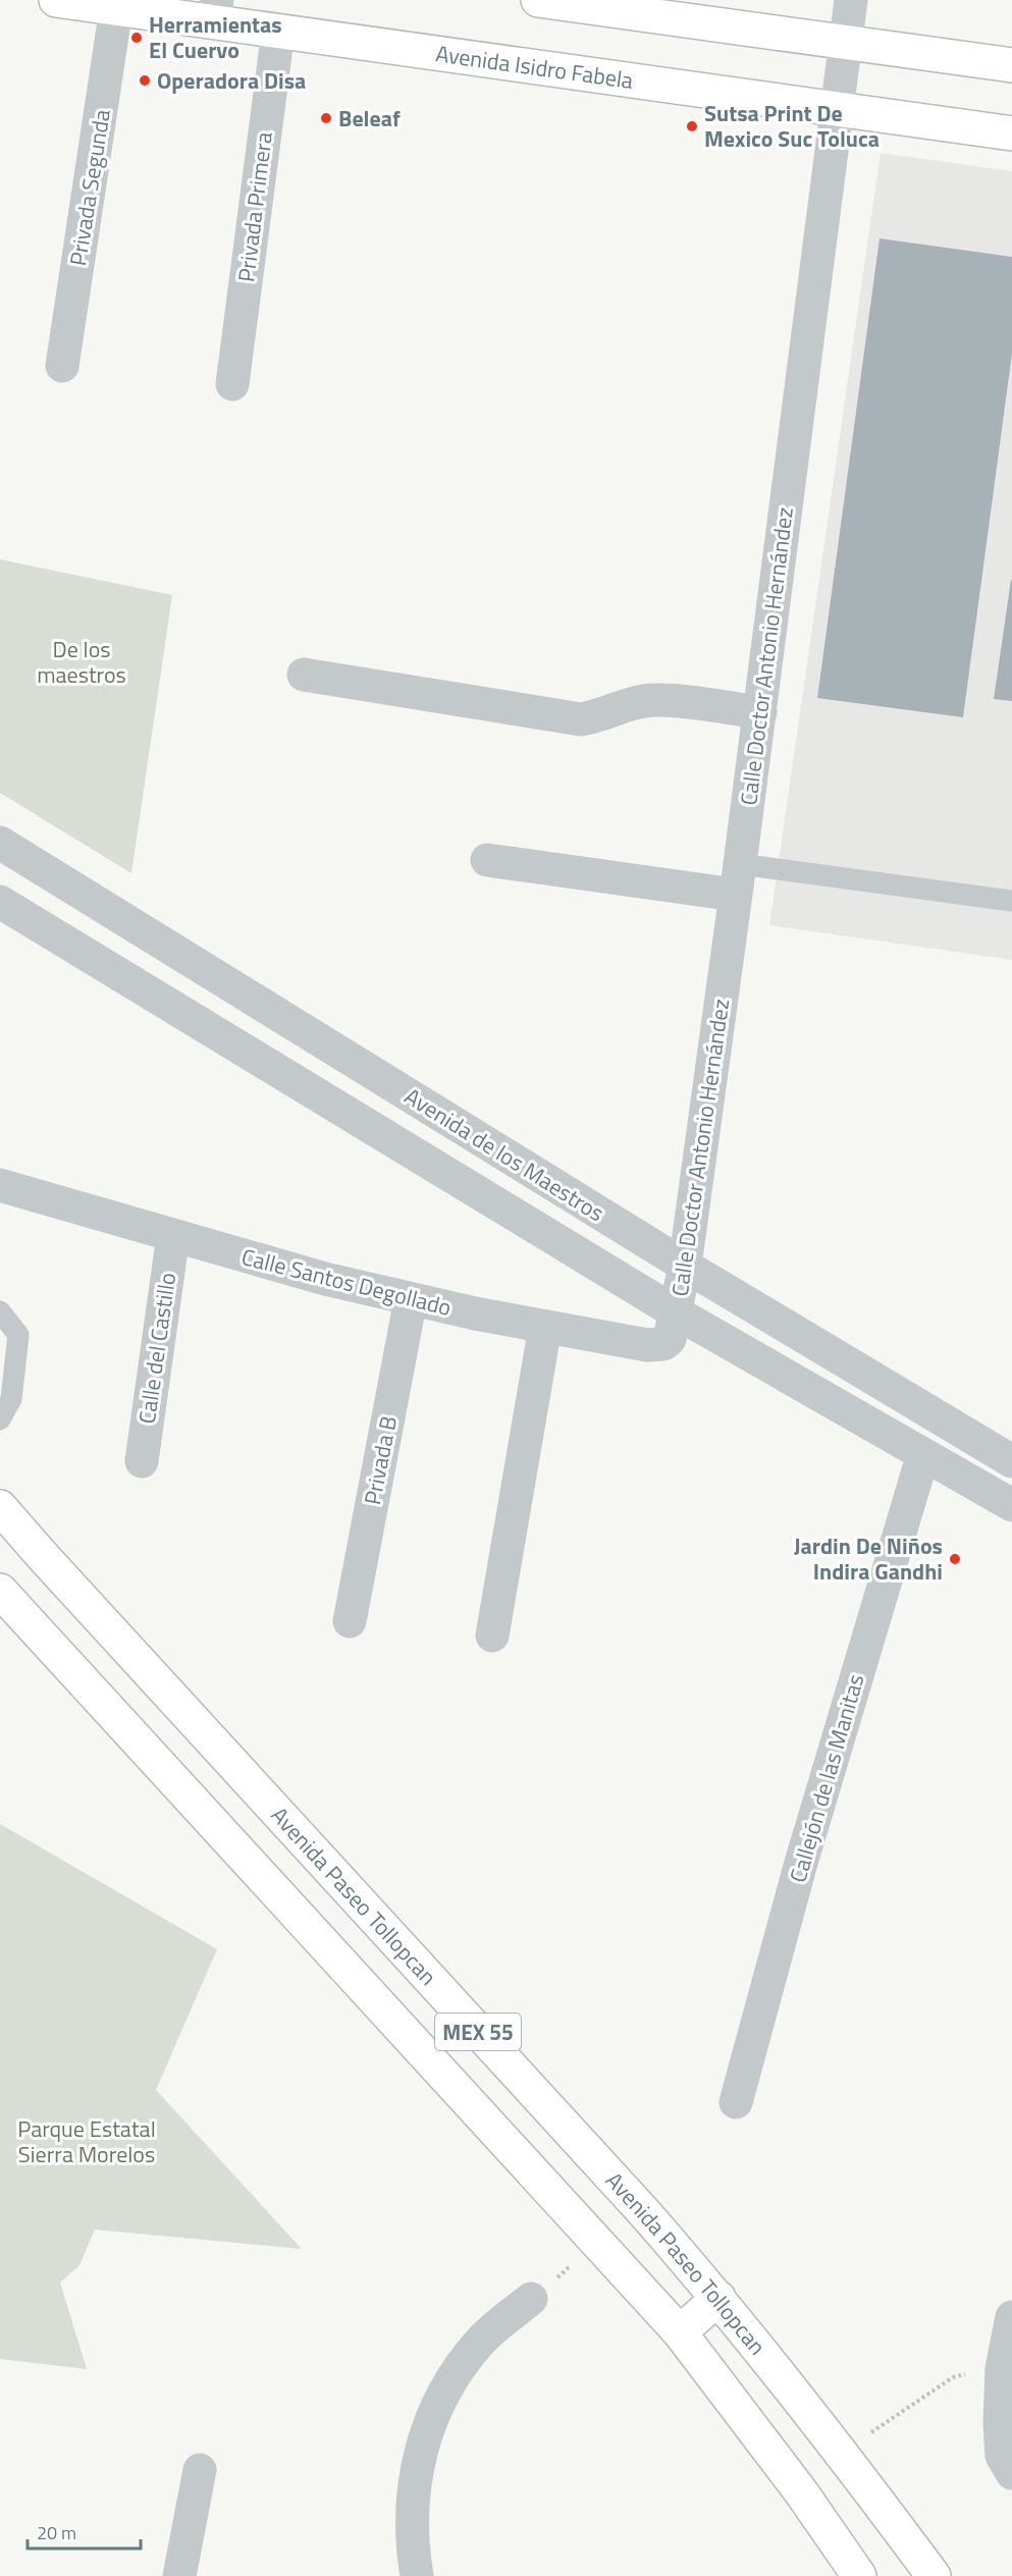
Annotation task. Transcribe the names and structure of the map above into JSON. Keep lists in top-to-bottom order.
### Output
{
  "streets": {
    "main road": ["Avenida Isidro Fabela", "Avenida Paseo Tollopcan", "MEX 55"],
    "street": [
      "Privada Segunda",
      "Privada Primera",
      "Calle Doctor Antonio Hernández",
      "Avenida de los Maestros",
      "Calle Santos Degollado",
      "Calle del Castillo",
      "Privada B",
      "Callejón de las Manitas"
    ]
  },
  "crossings": [
    ["Avenida Isidro Fabela", "Privada Segunda"],
    ["Avenida Isidro Fabela", "Privada Primera"],
    ["Avenida Isidro Fabela", "Calle Doctor Antonio Hernández"],
    ["Calle Doctor Antonio Hernández", "Avenida de los Maestros"],
    ["Calle Doctor Antonio Hernández", "Calle Santos Degollado"],
    ["Avenida de los Maestros", "Calle Santos Degollado"],
    ["Avenida de los Maestros", "Callejón de las Manitas"],
    ["Calle Santos Degollado", "Calle del Castillo"],
    ["Calle Santos Degollado", "Privada B"]
  ],
  "parks": ["De los maestros", "Parque Estatal Sierra Morelos"],
  "places": [
    "Herramientas El Cuervo",
    "Operadora Disa",
    "Beleaf",
    "Sutsa Print De Mexico Suc Toluca",
    "Jardin De Niños Indira Gandhi"
  ],
  "scale_bar": "20 m"
}
